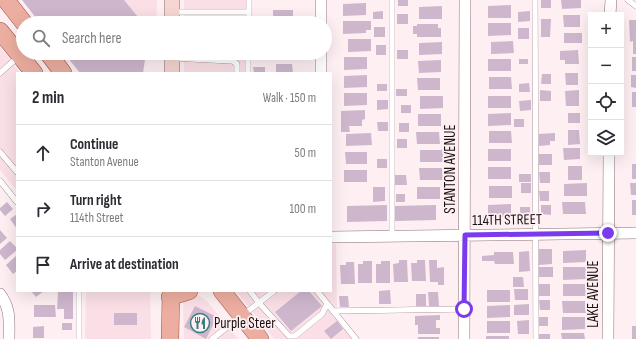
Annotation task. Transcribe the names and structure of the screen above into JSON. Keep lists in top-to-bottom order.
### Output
{
  "streets": {
    "street": ["STANTON AVENUE", "114TH STREET", "LAKE AVENUE"]
  },
  "crossings": [
    ["STANTON AVENUE", "114TH STREET"],
    ["114TH STREET", "LAKE AVENUE"]
  ],
  "places": {
    "restaurant": ["Purple Steer"]
  },
  "page": {
    "map_buttons": ["+", "−"],
    "search": "Search here",
    "heading": ["2 min", "Walk · 150 m"],
    "list": [
      ["Continue", "Stanton Avenue", "50 m"],
      ["Turn right", "114th Street", "100 m"],
      "Arrive at destination"
    ]
  }
}
